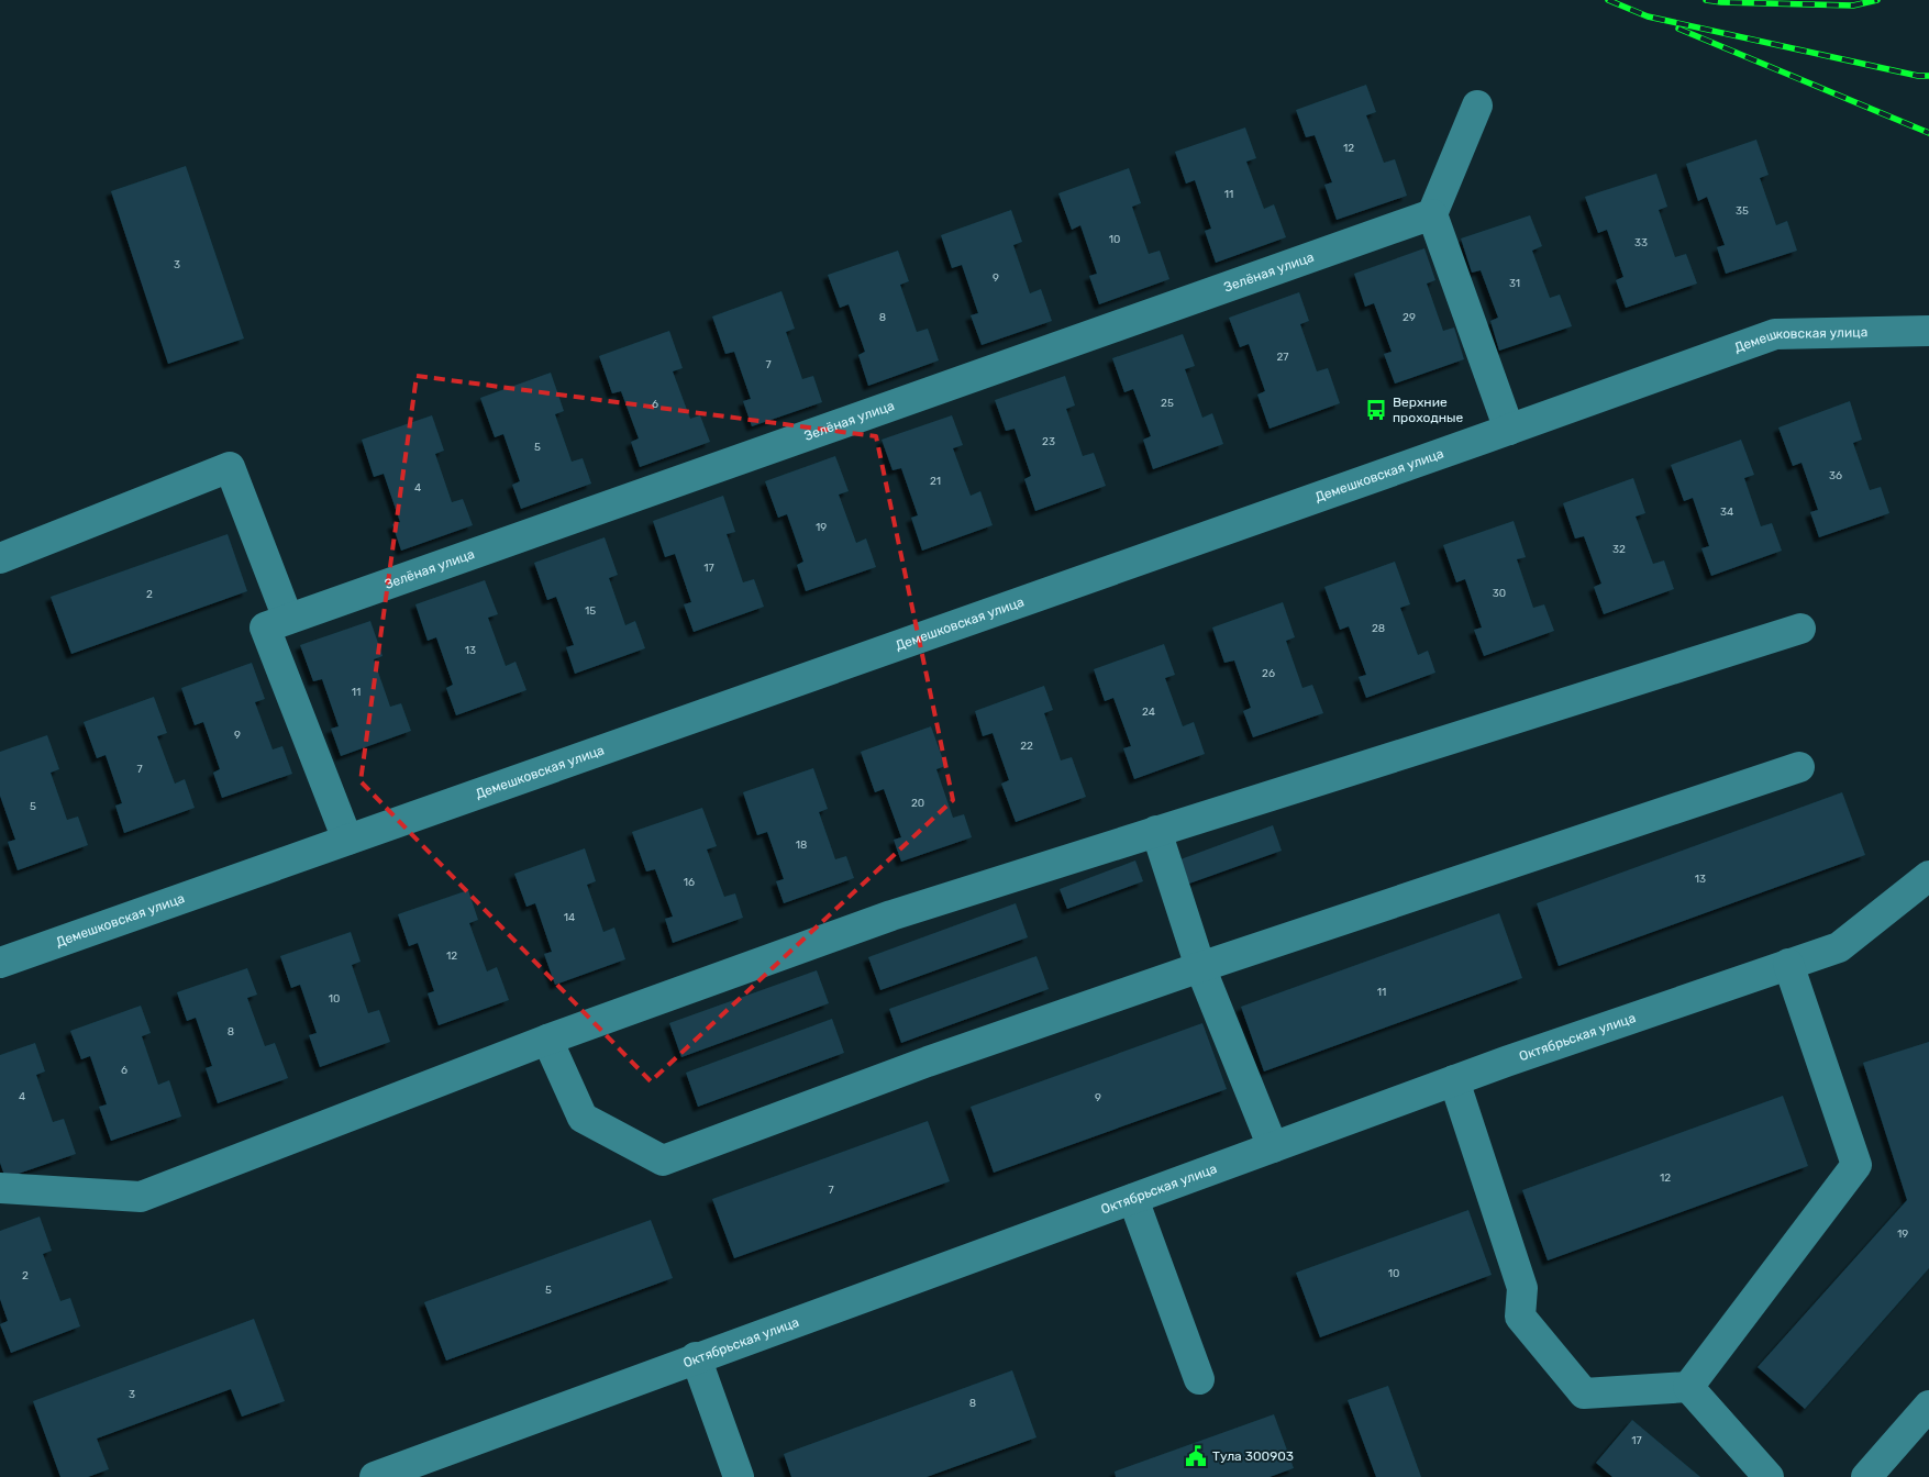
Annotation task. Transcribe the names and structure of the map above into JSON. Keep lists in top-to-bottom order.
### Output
{
  "streets": {
    "street": ["Зелёная улица", "Демешковская улица", "Октябрьская улица"]
  },
  "crossings": [
    ["Зелёная улица", "Демешковская улица"]
  ],
  "places": {
    "bus stop": ["Верхние проходные"],
    "public building": ["Тула 300903"]
  },
  "house_numbers": [
    "12",
    "11",
    "35",
    "10",
    "33",
    "3",
    "9",
    "31",
    "8",
    "29",
    "27",
    "7",
    "25",
    "6",
    "23",
    "5",
    "36",
    "21",
    "4",
    "34",
    "19",
    "32",
    "17",
    "30",
    "2",
    "15",
    "28",
    "13",
    "26",
    "11",
    "24",
    "9",
    "22",
    "7",
    "20",
    "5",
    "18",
    "13",
    "16",
    "14",
    "12",
    "11",
    "10",
    "8",
    "6",
    "4",
    "9",
    "12",
    "7",
    "19",
    "10",
    "2",
    "5",
    "3",
    "8",
    "17"
  ]
}
